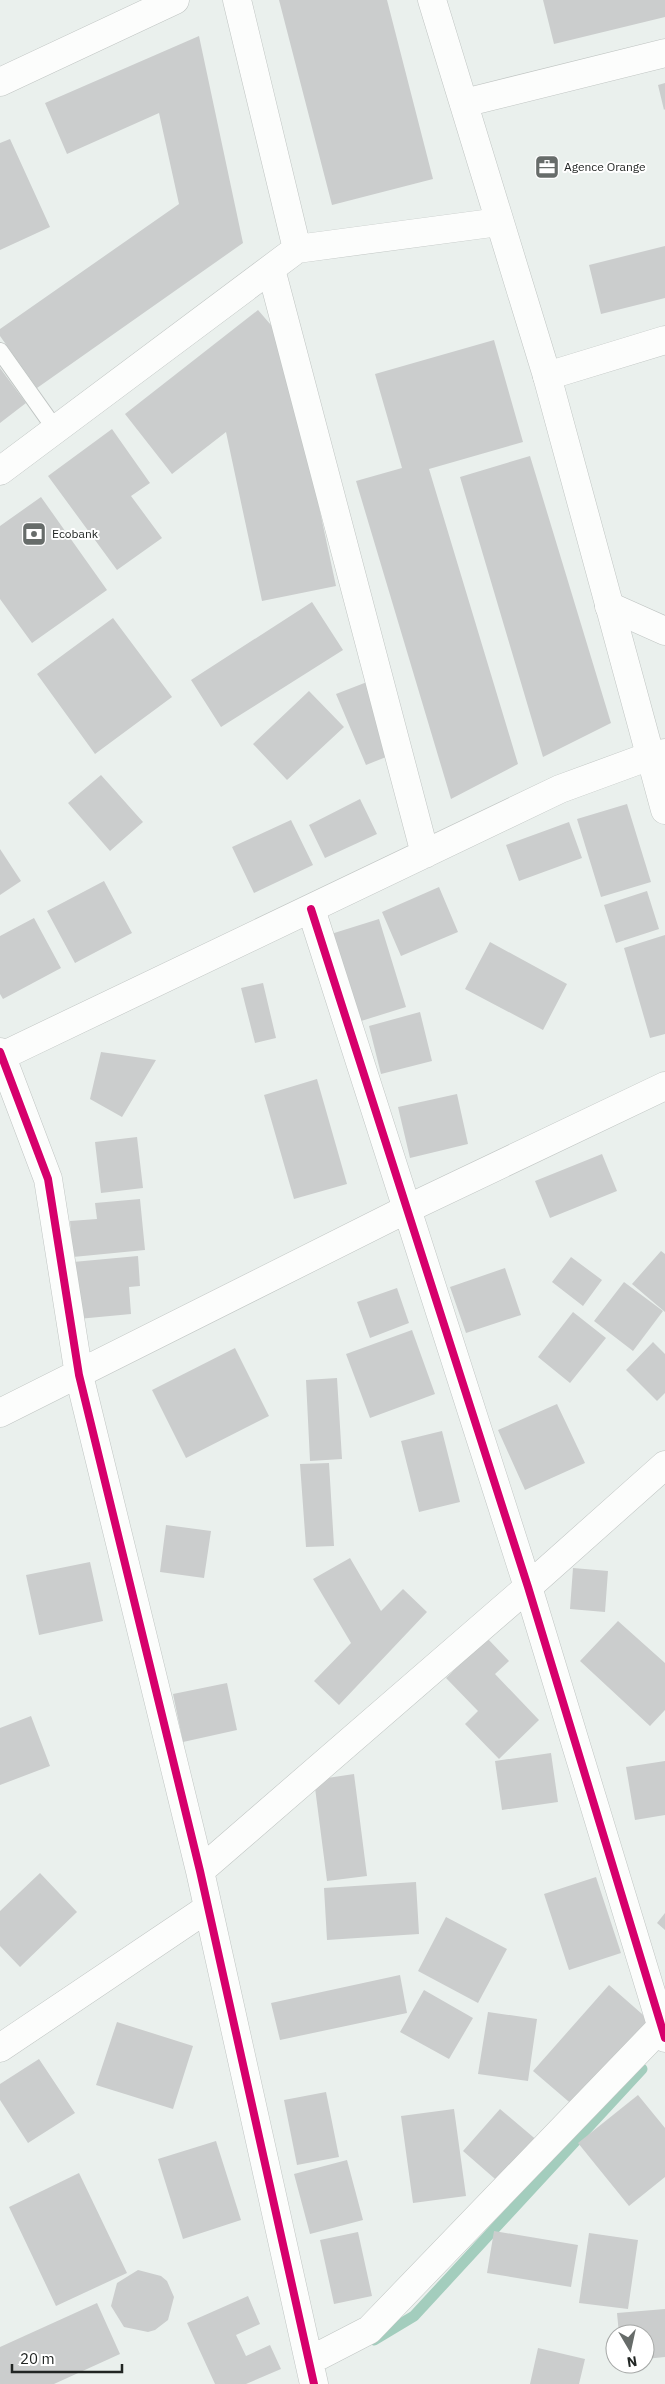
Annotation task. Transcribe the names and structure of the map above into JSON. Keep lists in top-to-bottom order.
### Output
{
  "places": {
    "office": ["Agence Orange"],
    "bank": ["Ecobank"]
  },
  "scale_bar": "20 m",
  "north": "bottom"
}
